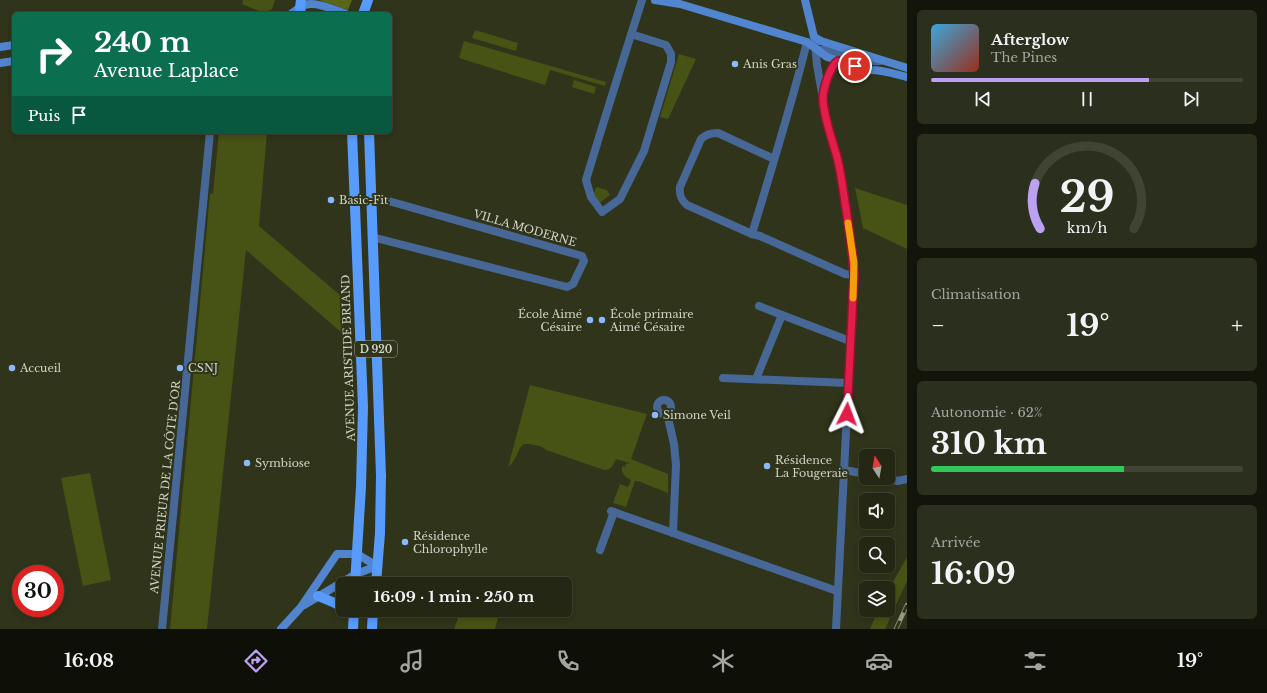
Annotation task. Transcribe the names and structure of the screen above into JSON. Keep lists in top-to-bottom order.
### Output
{
  "streets": {
    "main road": ["D 920", "AVENUE ARISTIDE BRIAND"],
    "street": ["VILLA MODERNE", "AVENUE PRIEUR DE LA CÔTE D'OR"]
  },
  "crossings": [
    ["VILLA MODERNE", "D 920"]
  ],
  "places": [
    "Anis Gras",
    "Basic-Fit",
    "École Aimé Césaire",
    "École primaire Aimé Césaire",
    "Accueil",
    "CSNJ",
    "Simone Veil",
    "Symbiose",
    "Résidence La Fougeraie",
    "Résidence Chlorophylle"
  ],
  "north": "top",
  "page": {
    "turn": ["240 m", "Avenue Laplace"],
    "song": ["Afterglow", "The Pines"],
    "then": "Puis",
    "tile": [
      "Climatisation",
      ["Autonomie · 62%", "310 km"],
      ["Arrivée", "16:09"]
    ],
    "heat": ["−", "19°", "+"],
    "limit": "30",
    "trip": "16:09 · 1 min · 250 m",
    "tabs": ["16:08", "19°"],
    "gauge": ["29", "km/h"]
  }
}
